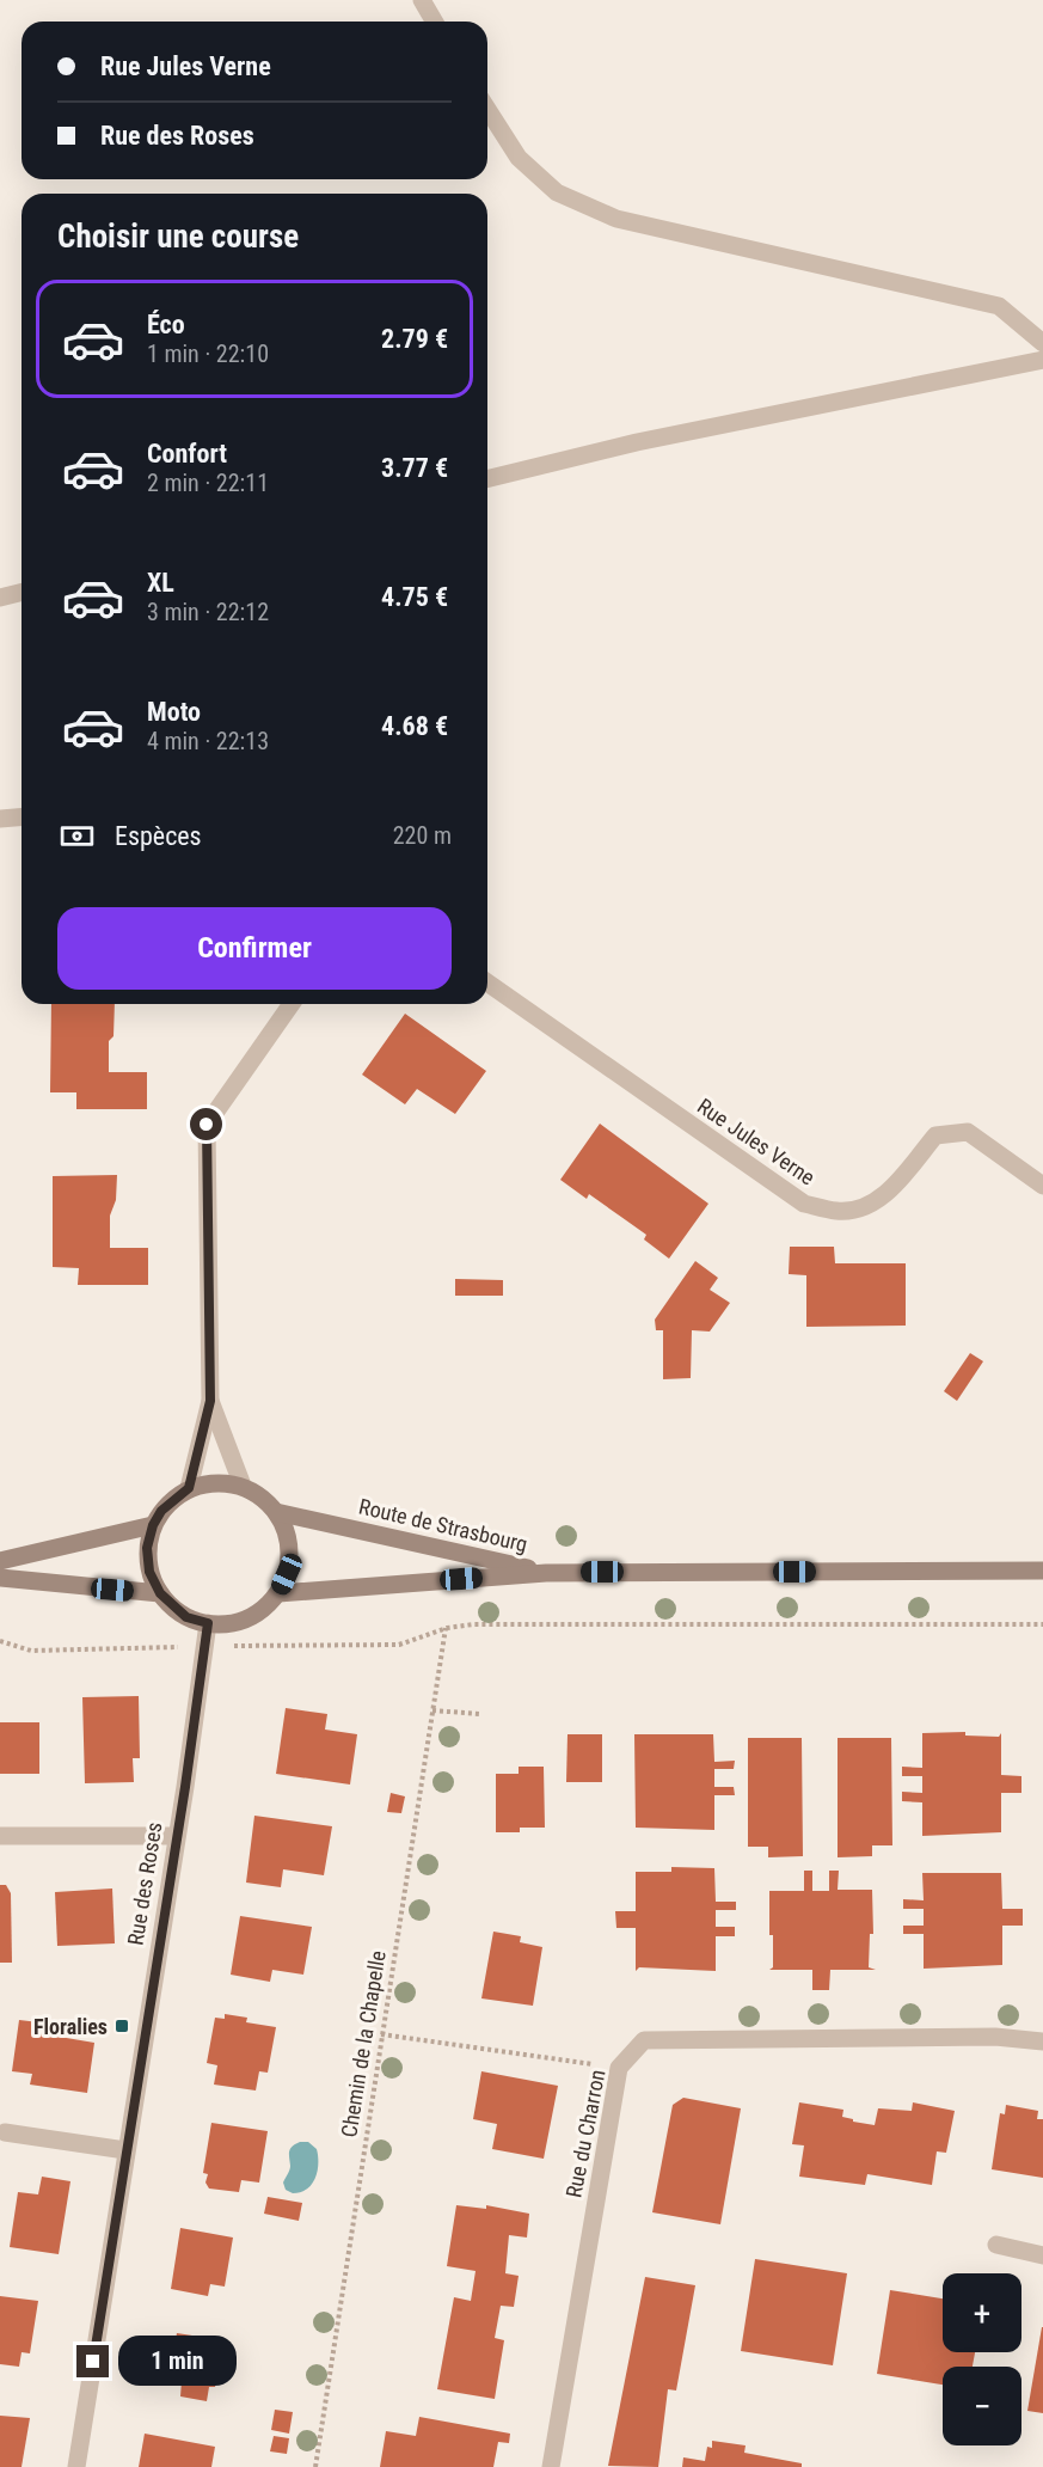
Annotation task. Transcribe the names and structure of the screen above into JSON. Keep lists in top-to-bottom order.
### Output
{
  "streets": {
    "main road": ["Route de Strasbourg"],
    "street": ["Rue Jules Verne", "Rue des Roses", "Rue du Charron"],
    "path": ["Chemin de la Chapelle"]
  },
  "crossings": [
    ["Route de Strasbourg", "Rue des Roses"]
  ],
  "places": {
    "transit": ["Floralies"]
  },
  "page": {
    "banner": ["Rue Jules Verne", "Rue des Roses"],
    "heading": "Choisir une course",
    "list": [
      {
        "name": "Éco",
        "note": "1 min · 22:10",
        "value": "2.79 €"
      },
      {
        "name": "Confort",
        "note": "2 min · 22:11",
        "value": "3.77 €"
      },
      {
        "name": "XL",
        "note": "3 min · 22:12",
        "value": "4.75 €"
      },
      {
        "name": "Moto",
        "note": "4 min · 22:13",
        "value": "4.68 €"
      }
    ],
    "pay": ["Espèces", "220 m"],
    "buttons": "Confirmer",
    "map_buttons": ["+", "−"],
    "bubble": "1 min"
  }
}
